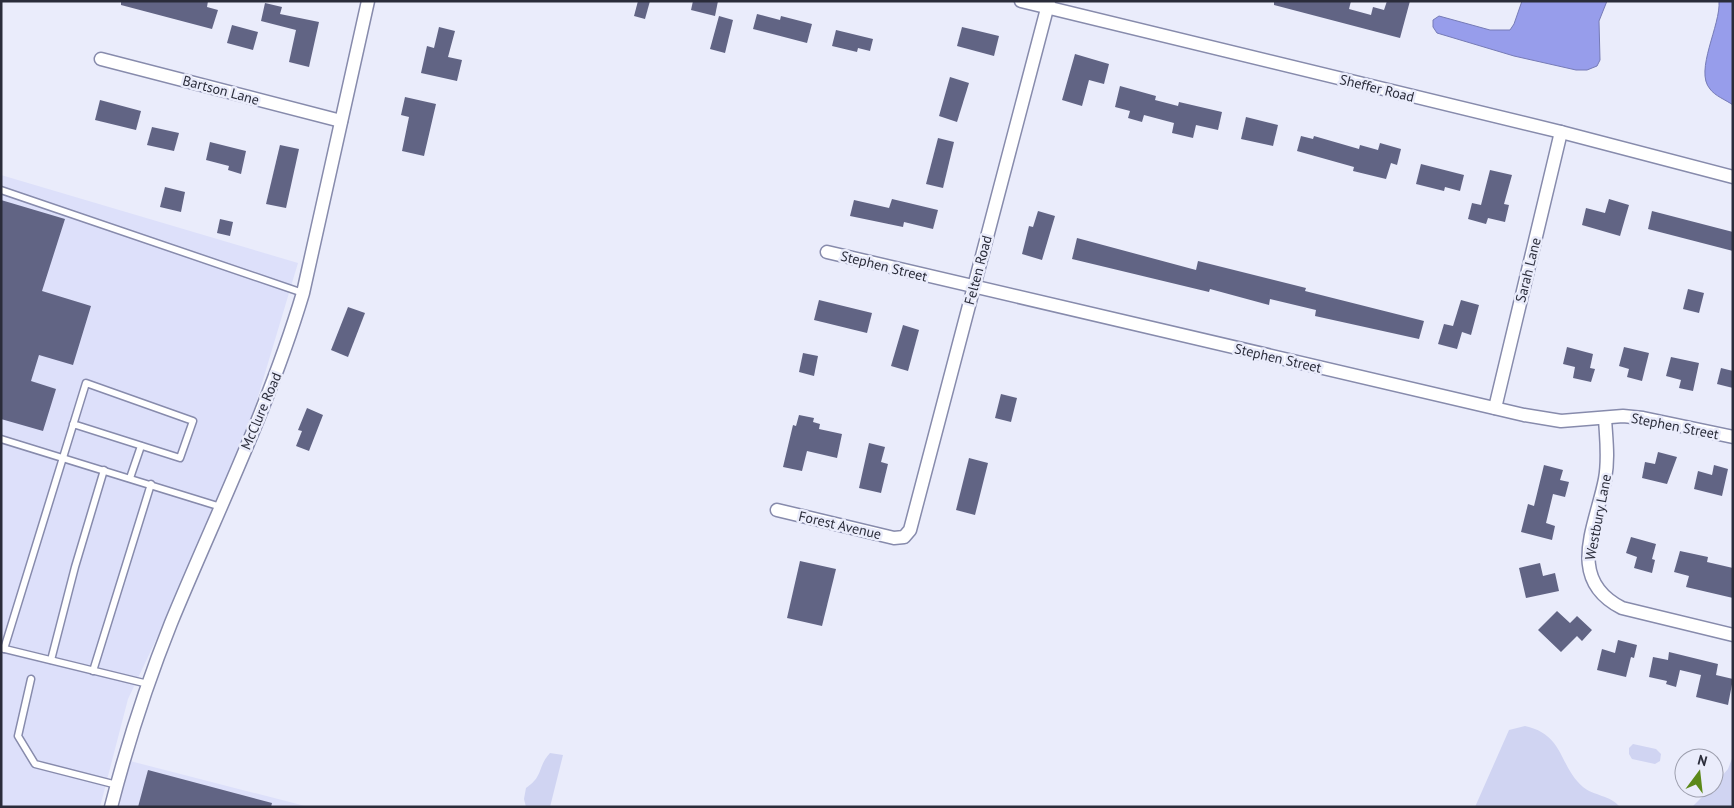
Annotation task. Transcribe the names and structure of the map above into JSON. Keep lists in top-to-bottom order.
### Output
{
  "streets": {
    "street": [
      "Sheffer Road",
      "Bartson Lane",
      "Stephen Street",
      "Felten Road",
      "Sarah Lane",
      "McClure Road",
      "Westbury Lane",
      "Forest Avenue"
    ]
  },
  "crossings": [
    ["Sheffer Road", "Felten Road"],
    ["Sheffer Road", "Sarah Lane"],
    ["Bartson Lane", "McClure Road"],
    ["Stephen Street", "Felten Road"],
    ["Stephen Street", "Sarah Lane"],
    ["Stephen Street", "Westbury Lane"],
    ["Felten Road", "Forest Avenue"]
  ],
  "north": "top"
}
